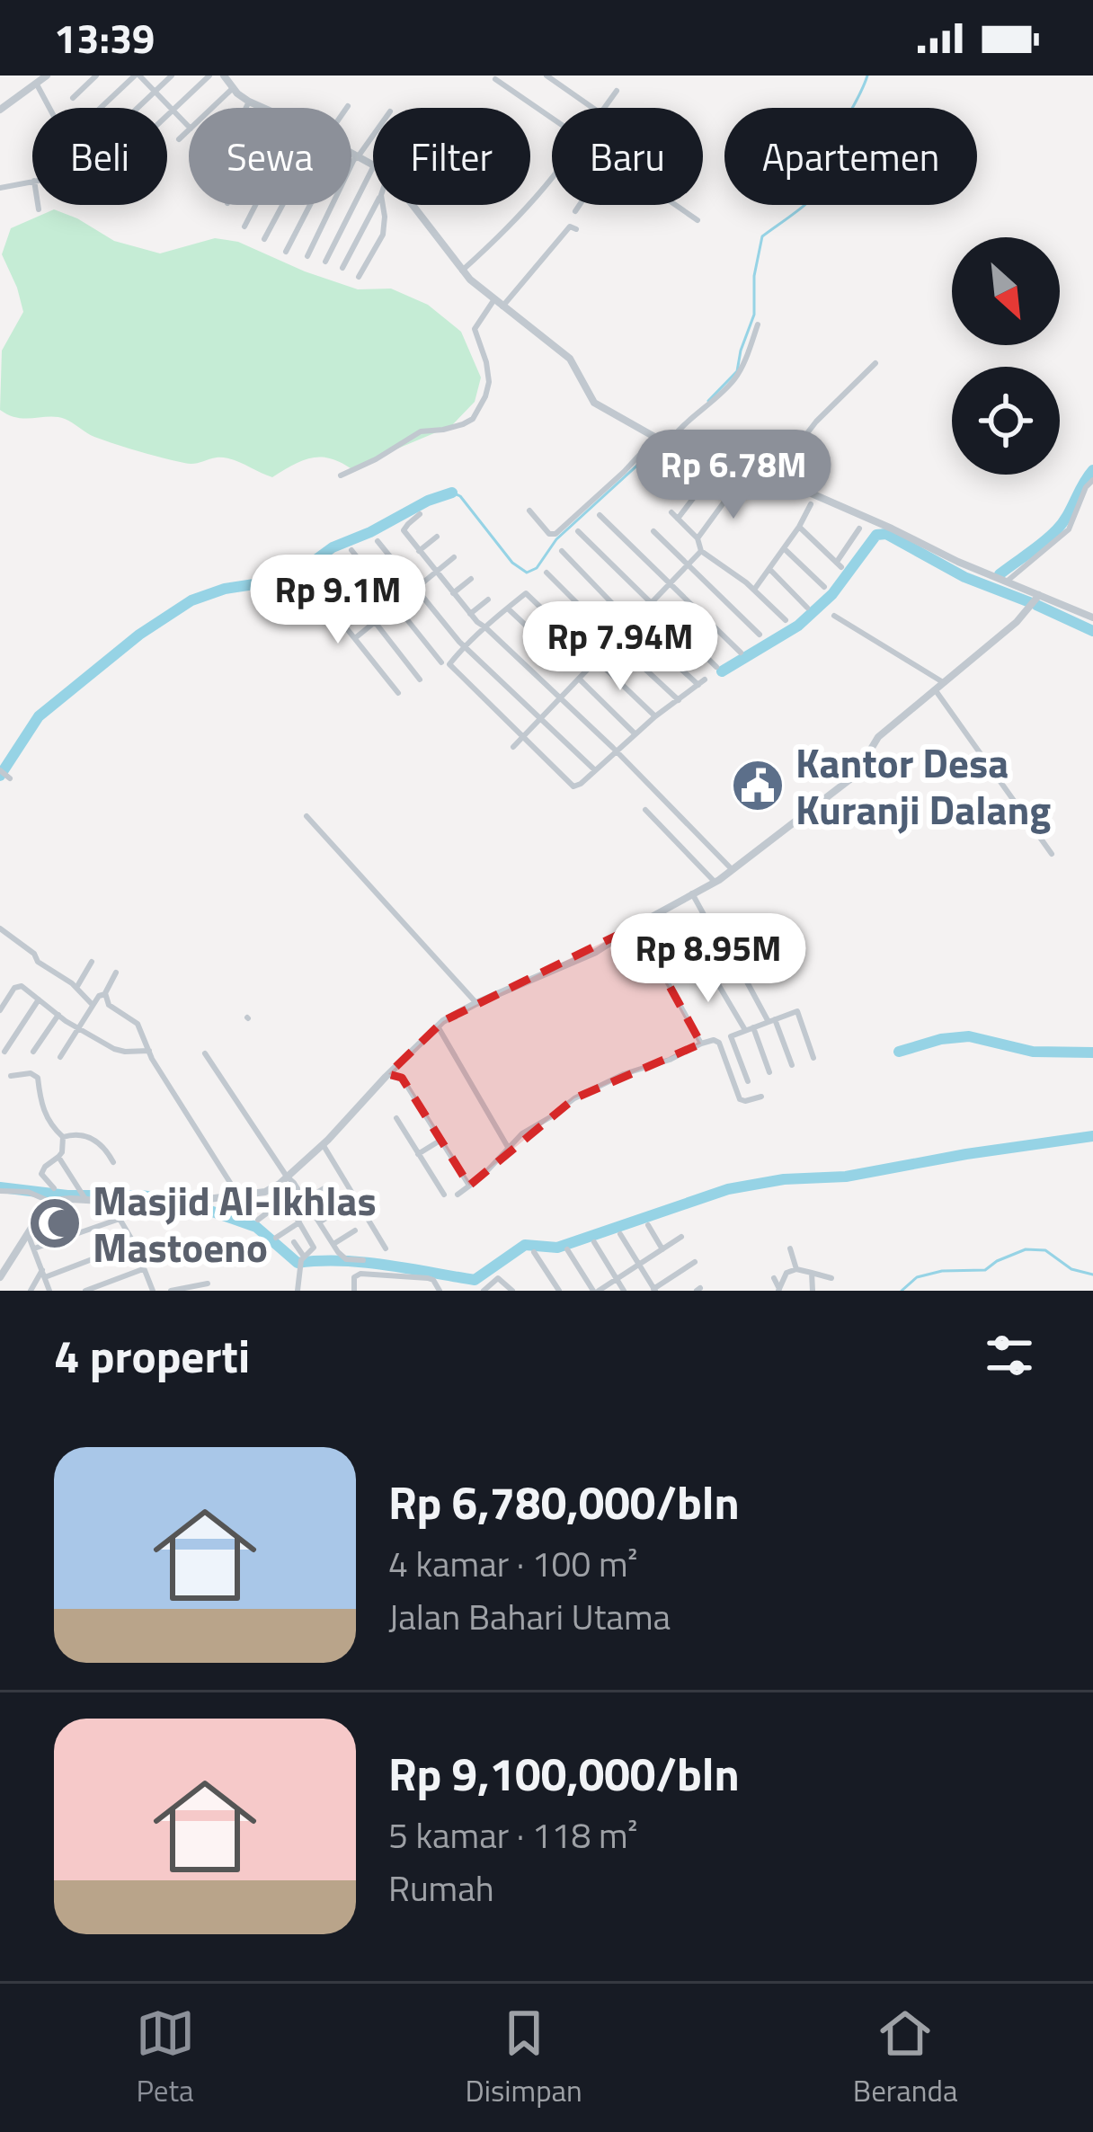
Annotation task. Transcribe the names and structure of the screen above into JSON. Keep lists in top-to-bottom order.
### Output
{
  "places": {
    "public building": ["Kantor Desa Kuranji Dalang"],
    "mosque": ["Masjid Al-Ikhlas Mastoeno"]
  },
  "north": "bottom right",
  "page": {
    "status": "13:39",
    "chip": [
      "Beli",
      "Sewa",
      "Filter",
      "Baru",
      "Apartemen"
    ],
    "price": [
      "Rp 6.78M",
      "Rp 9.1M",
      "Rp 7.94M",
      "Rp 8.95M"
    ],
    "heading": "4 properti",
    "list": [
      {
        "name": "Rp 6,780,000/bln",
        "note": "4 kamar · 100 m² · Jalan Bahari Utama"
      },
      {
        "name": "Rp 9,100,000/bln",
        "note": "5 kamar · 118 m² · Rumah"
      }
    ],
    "tabs": ["Peta", "Disimpan", "Beranda"]
  }
}
